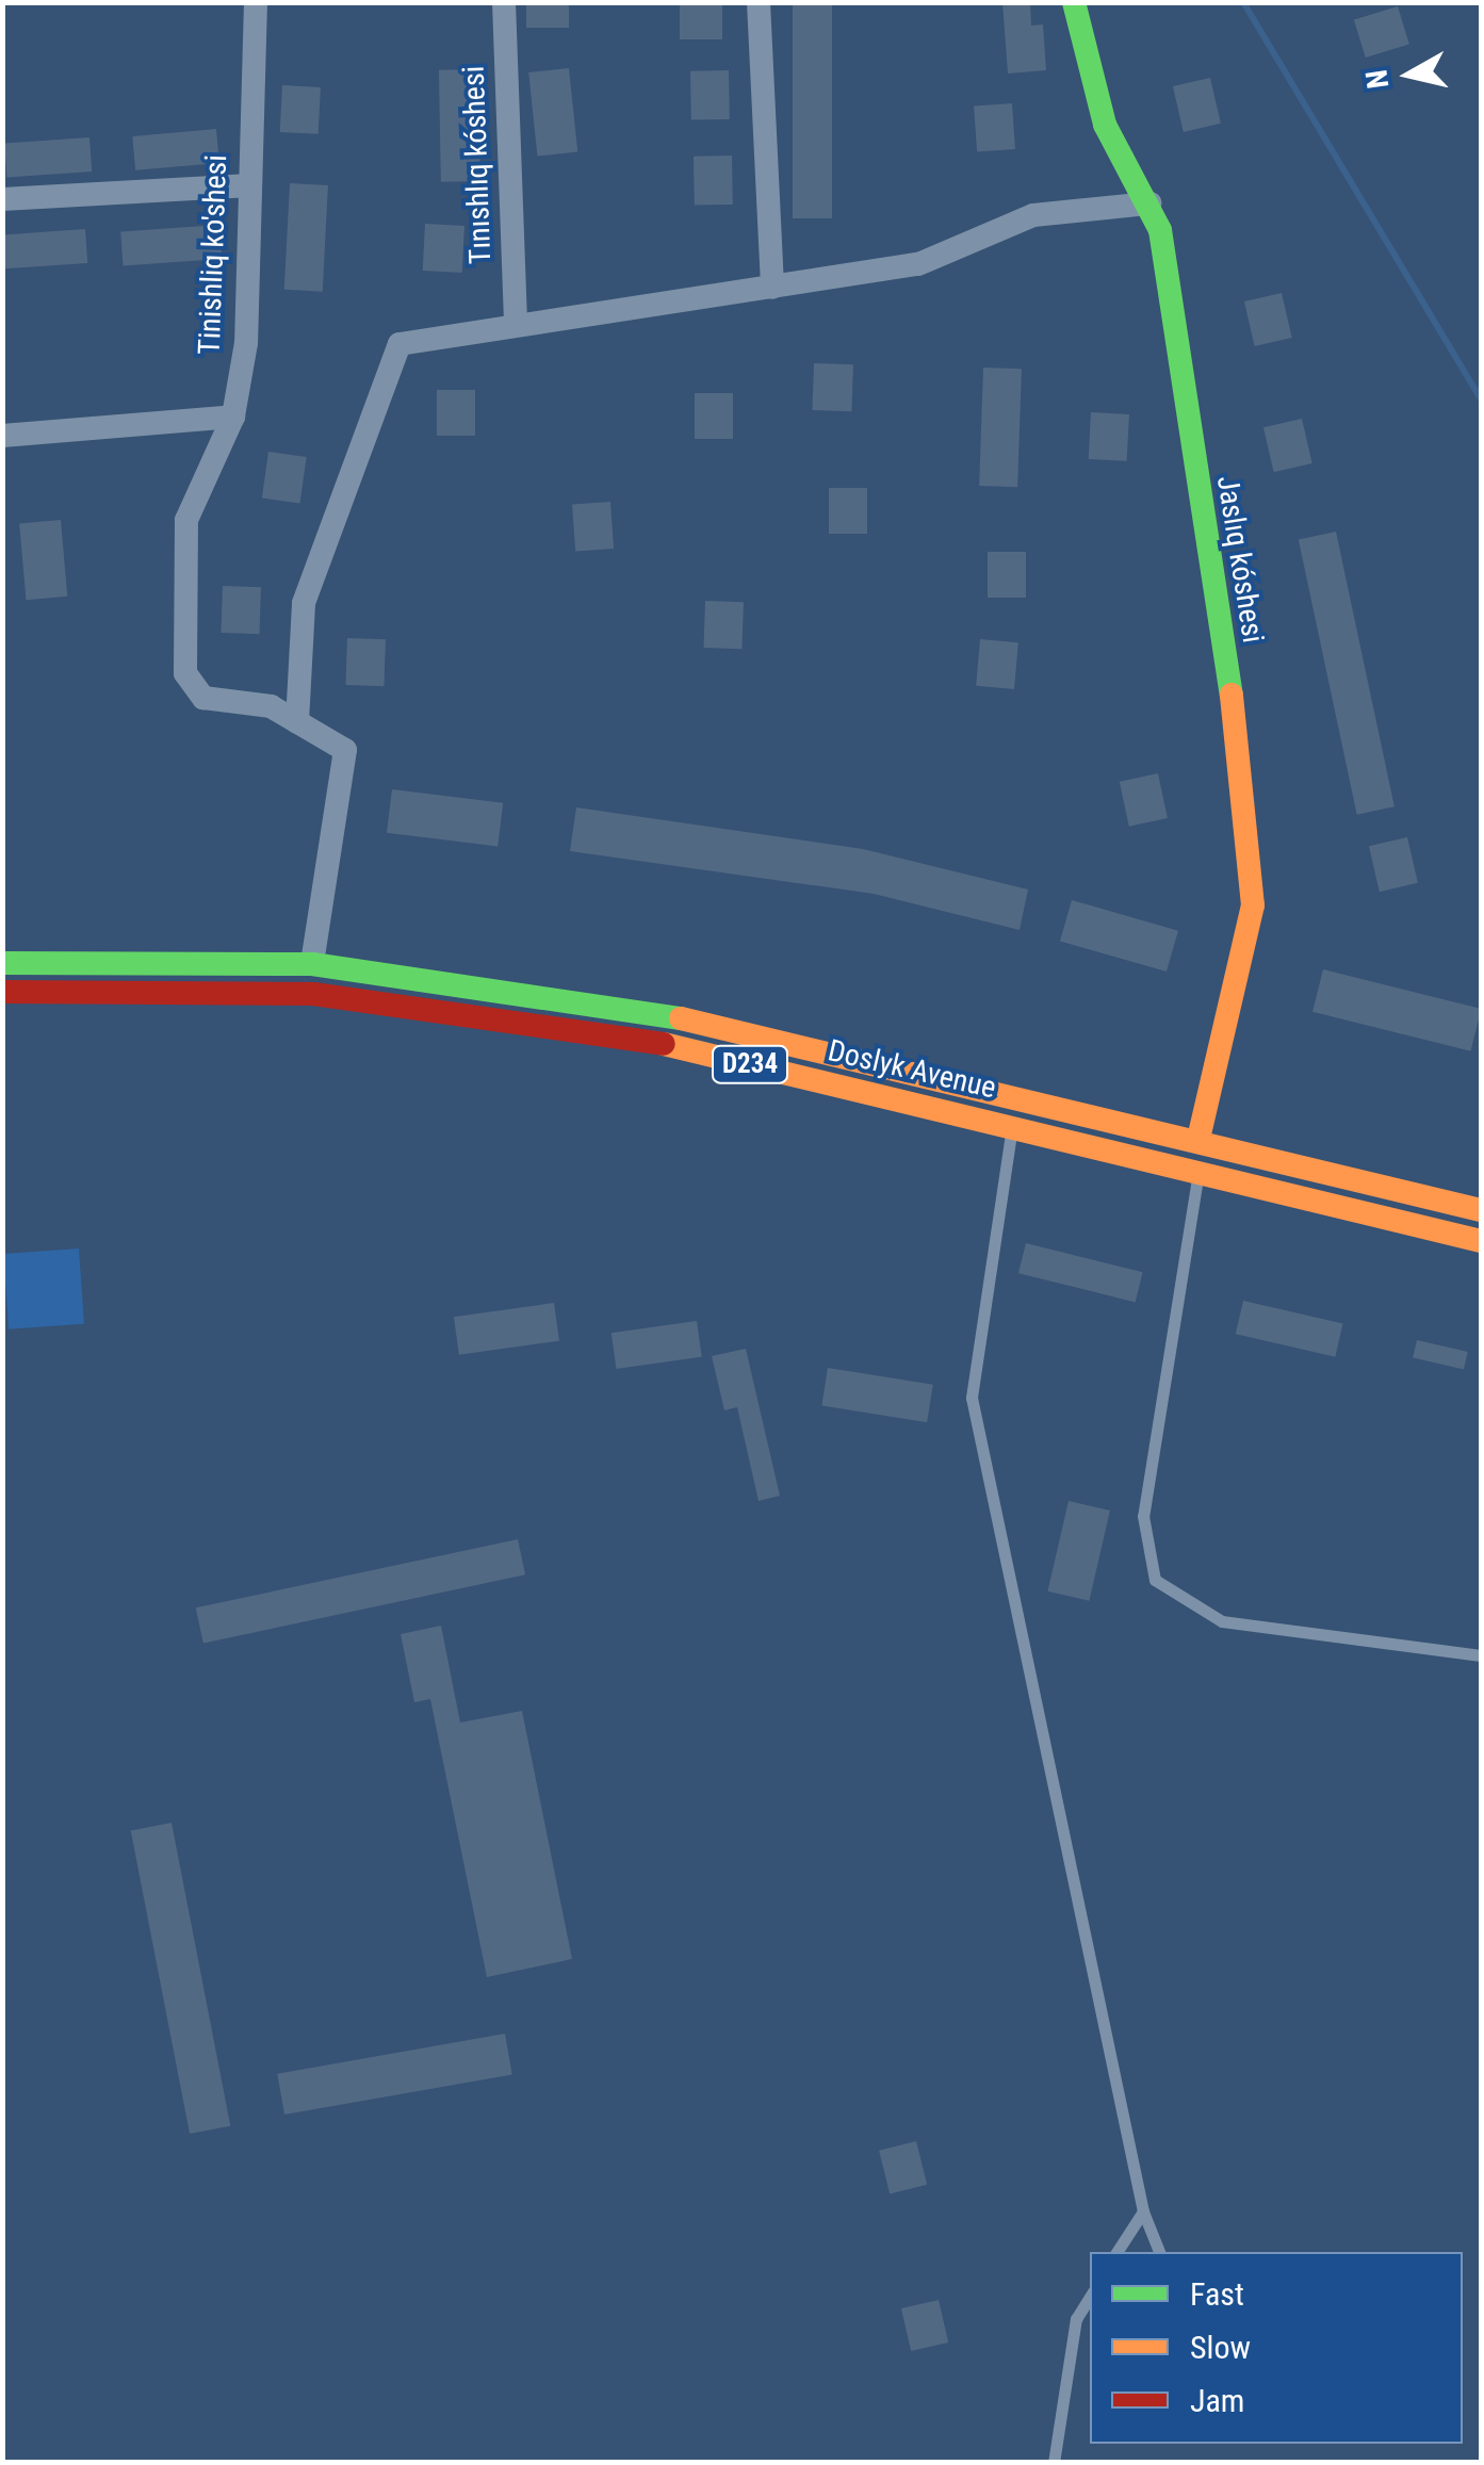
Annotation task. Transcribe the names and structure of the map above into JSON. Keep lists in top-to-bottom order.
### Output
{
  "streets": {
    "main road": ["Jaslıq kóshesi", "D234", "Doslyk Avenue"],
    "street": ["Tınıshlıq kóshesi", "Tinishliq ko'shesi"]
  },
  "crossings": [
    ["Tinishliq ko'shesi", "Doslyk Avenue"],
    ["Jaslıq kóshesi", "Doslyk Avenue"]
  ],
  "legend": ["Fast", "Slow", "Jam"],
  "north": "left"
}
